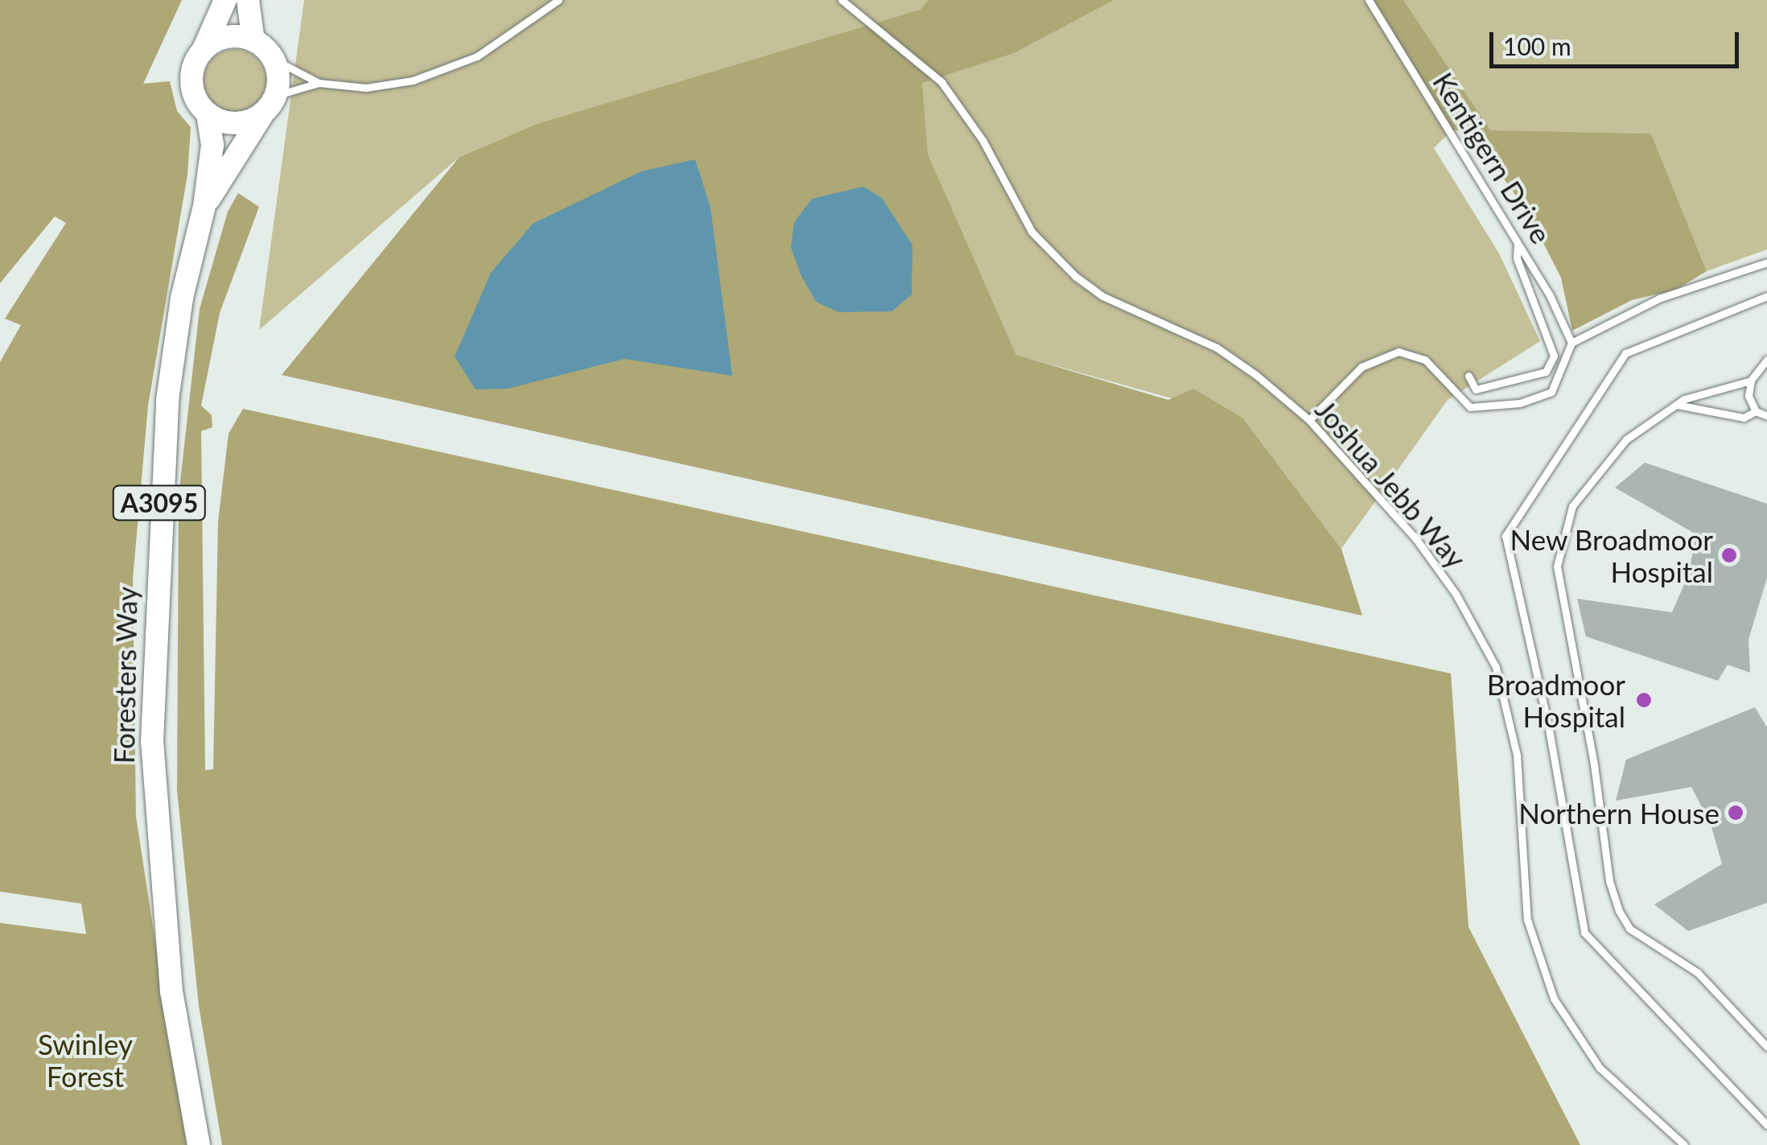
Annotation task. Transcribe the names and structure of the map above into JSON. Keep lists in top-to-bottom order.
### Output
{
  "streets": {
    "main road": ["A3095", "Foresters Way"],
    "lane": ["Kentigern Drive", "Joshua Jebb Way"]
  },
  "parks": ["Swinley Forest"],
  "places": ["New Broadmoor Hospital", "Broadmoor Hospital", "Northern House"],
  "scale_bar": "100 m"
}
